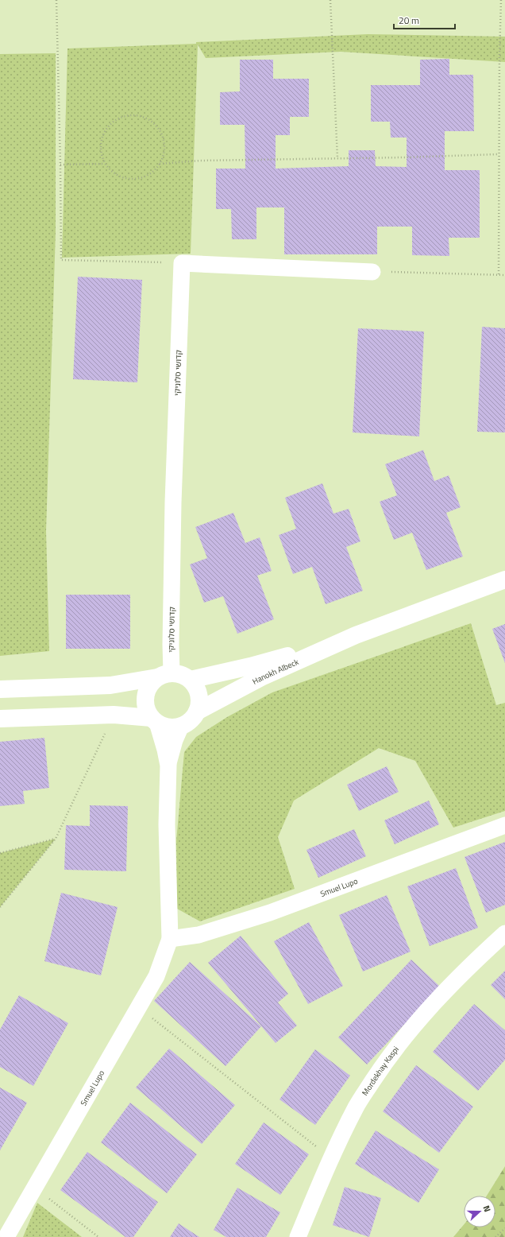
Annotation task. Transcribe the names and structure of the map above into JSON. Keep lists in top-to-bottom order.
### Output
{
  "streets": {
    "street": [
      "קדושי סלוניקי",
      "Hanokh Albeck",
      "Smuel Lupo",
      "Mordekhay Kaspi"
    ]
  },
  "crossings": [
    ["קדושי סלוניקי", "Hanokh Albeck"],
    ["קדושי סלוניקי", "Smuel Lupo"],
    ["Hanokh Albeck", "Smuel Lupo"]
  ],
  "scale_bar": "20 m",
  "north": "right"
}
